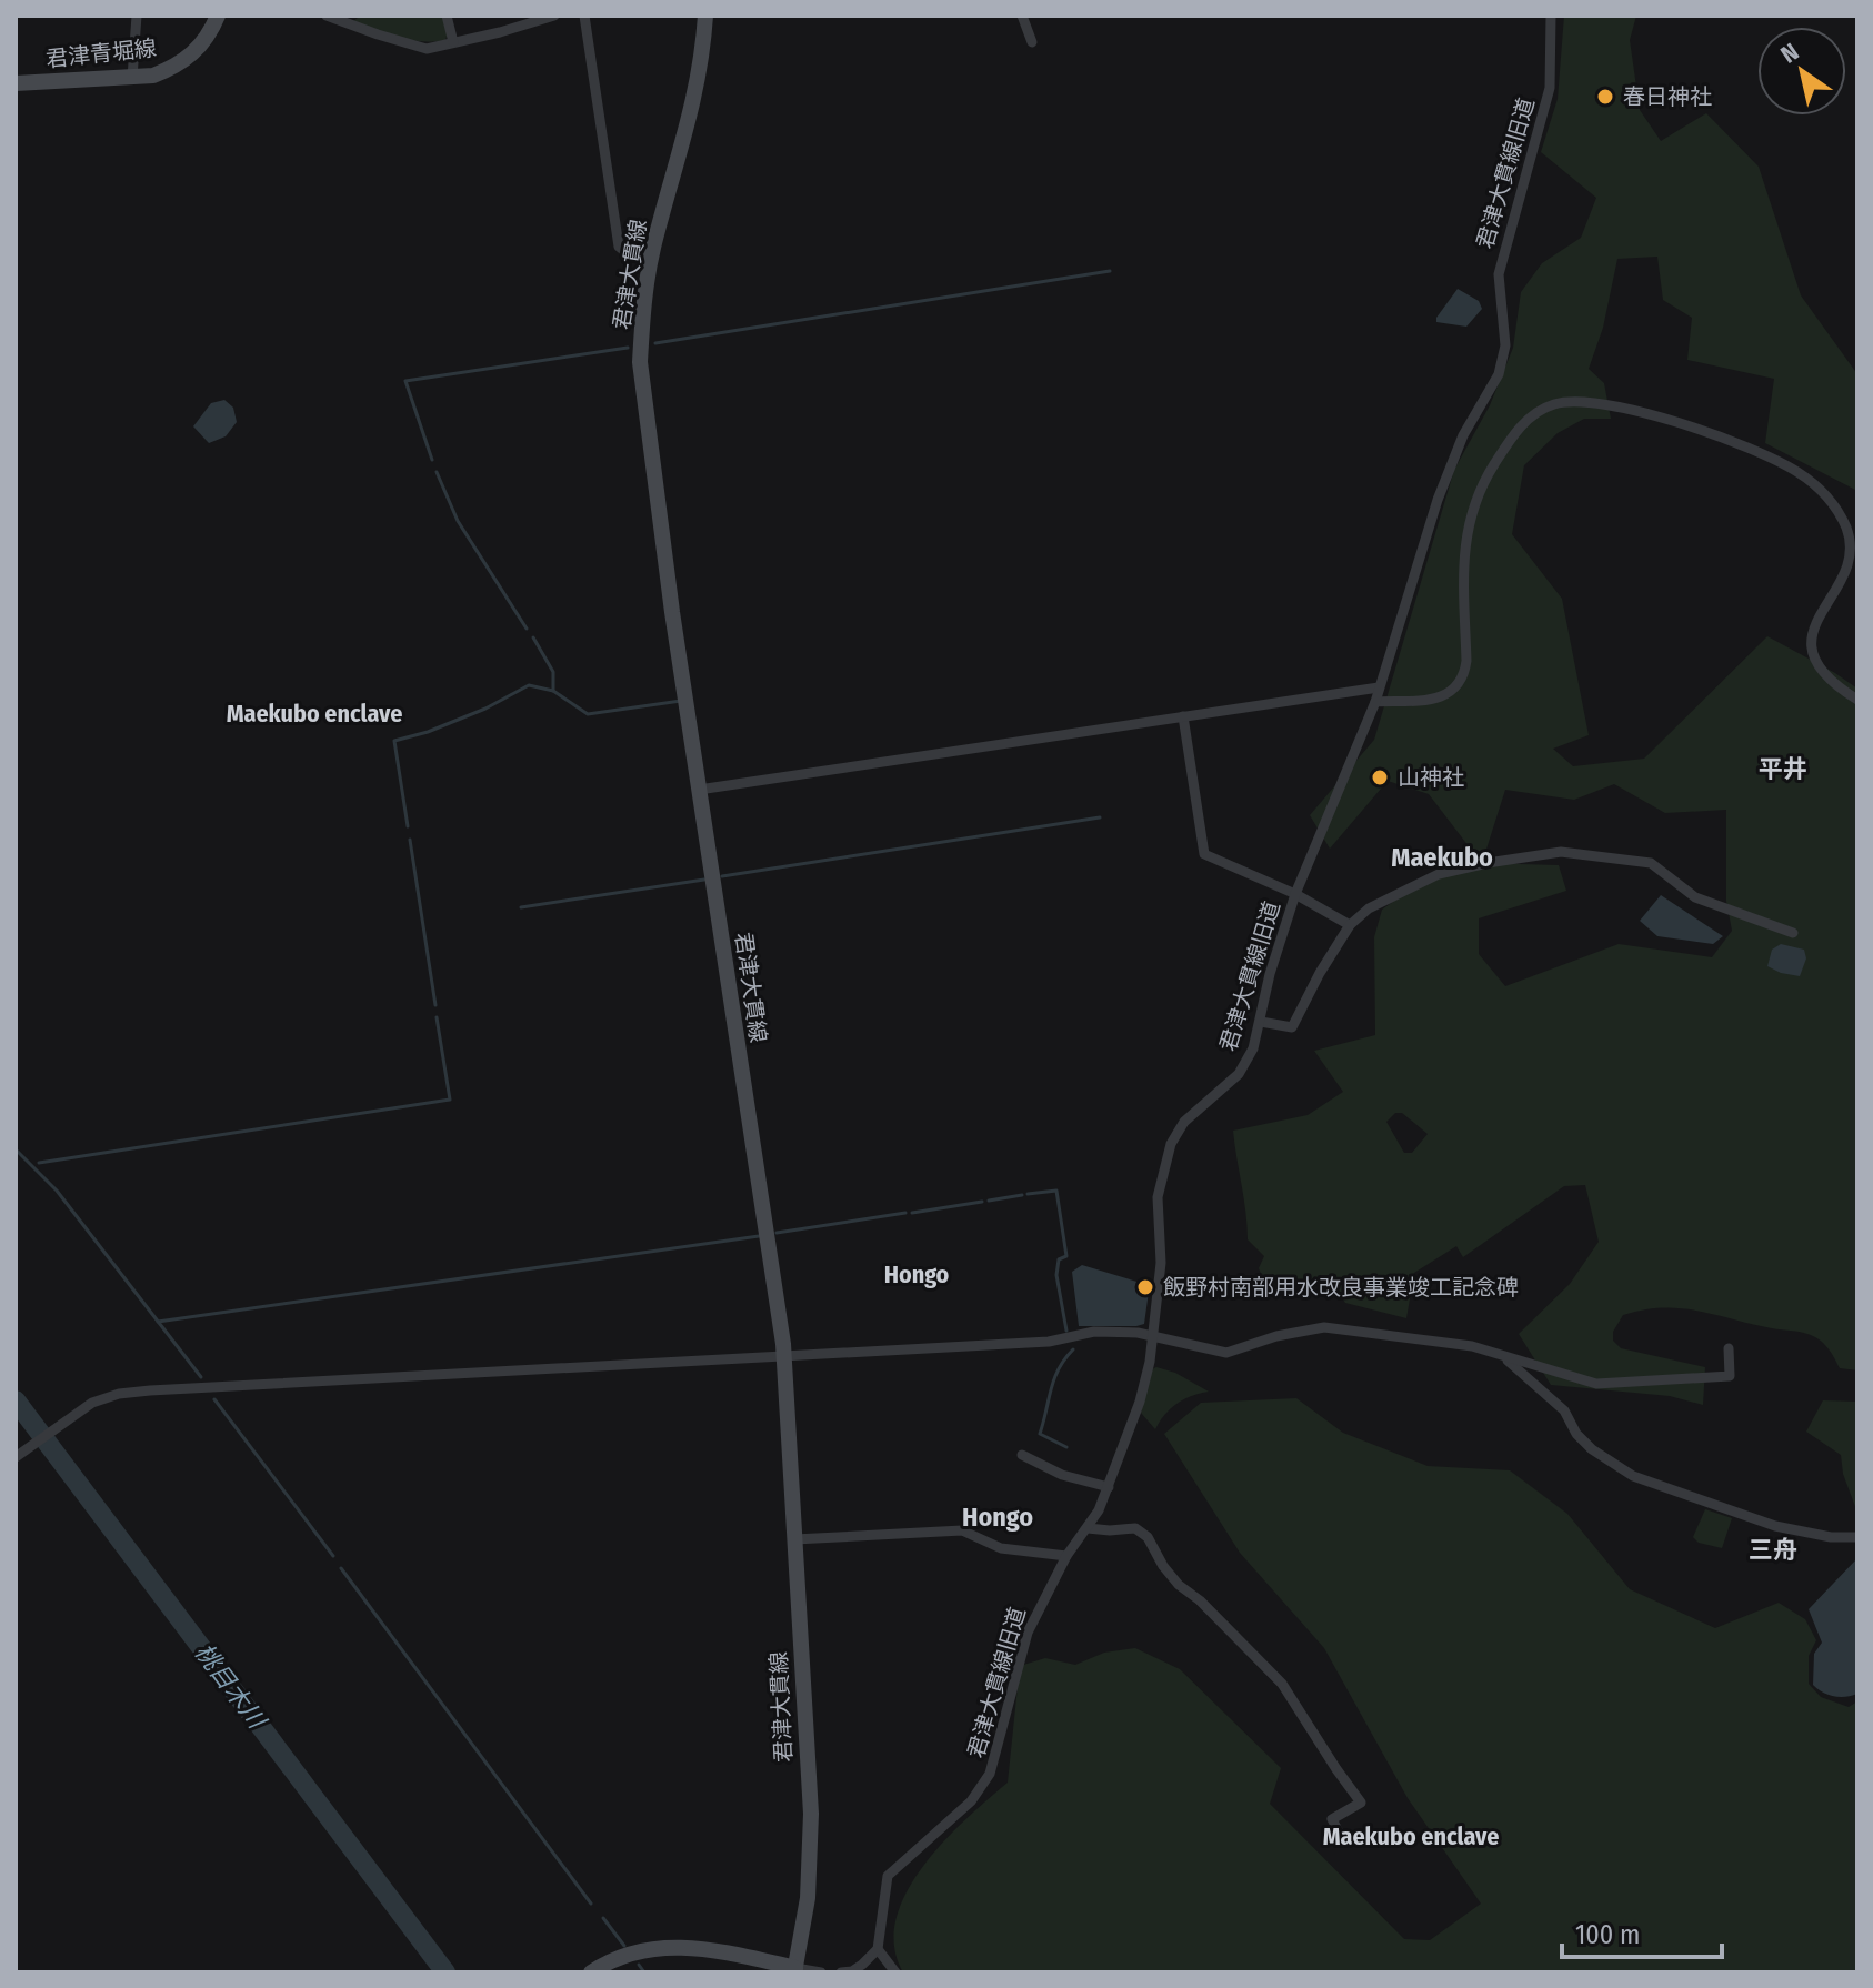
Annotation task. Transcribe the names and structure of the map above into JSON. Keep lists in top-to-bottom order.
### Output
{
  "streets": {
    "main road": ["君津青堀線", "君津大貫線"],
    "street": ["君津大貫線旧道"]
  },
  "districts": [
    "Maekubo enclave",
    "平井",
    "Maekubo",
    "Hongo",
    "Hongo",
    "三舟",
    "Maekubo enclave"
  ],
  "water": ["桃目木川"],
  "places": ["春日神社", "山神社", "飯野村南部用水改良事業竣工記念碑"],
  "scale_bar": "100 m",
  "north": "top left"
}
